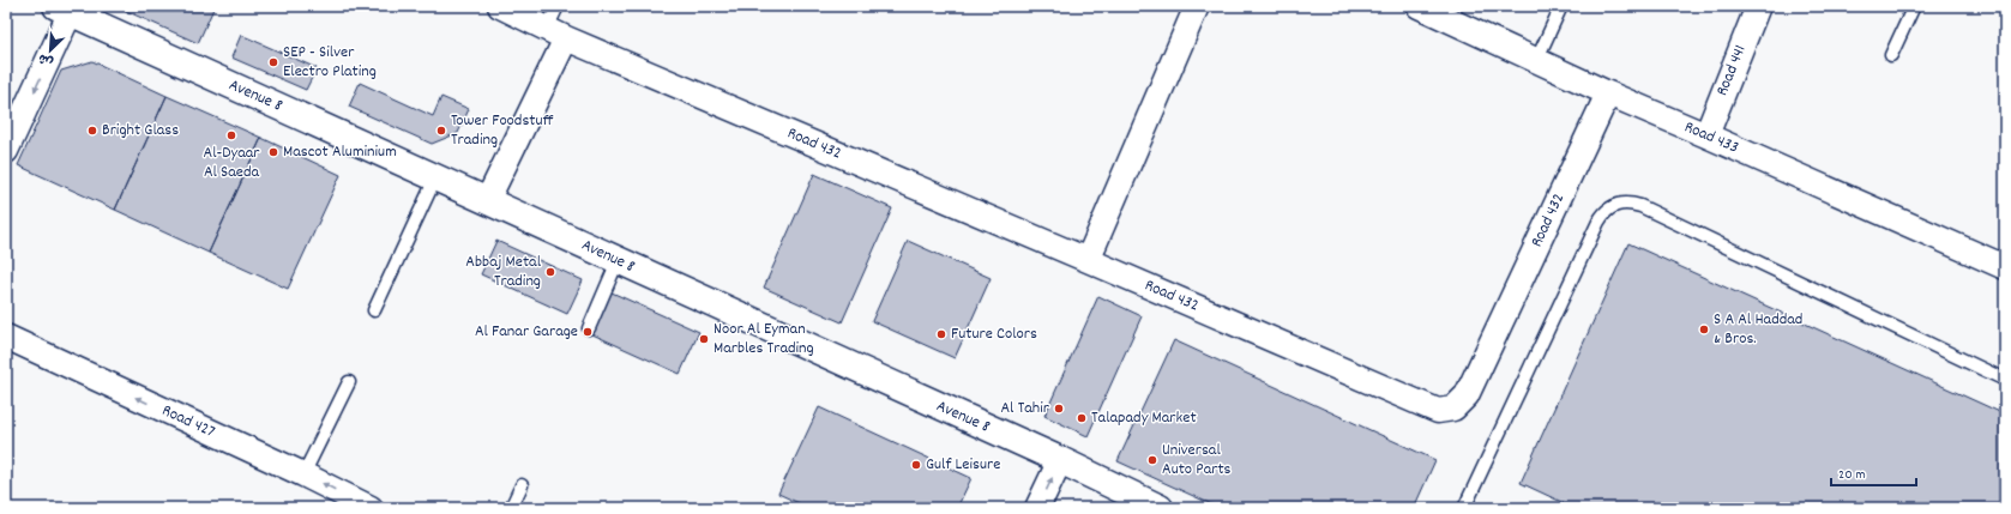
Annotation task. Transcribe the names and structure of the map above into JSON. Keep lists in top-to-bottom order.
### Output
{
  "streets": {
    "street": [
      "Road 441",
      "Avenue 8",
      "Road 433",
      "Road 432",
      "Road 427"
    ]
  },
  "crossings": [
    ["Road 441", "Road 433"],
    ["Road 433", "Road 432"]
  ],
  "one_way": ["Road 427"],
  "places": [
    "SEP - Silver Electro Plating",
    "Bright Glass",
    "Tower Foodstuff Trading",
    "Al-Dyaar Al Saeda",
    "Mascot Aluminium",
    "Abbaj Metal Trading",
    "S A Al Haddad & Bros.",
    "Al Fanar Garage",
    "Future Colors",
    "Noor Al Eyman Marbles Trading",
    "Al Tahir",
    "Talapady Market",
    "Universal Auto Parts",
    "Gulf Leisure"
  ],
  "scale_bar": "20 m",
  "north": "bottom left"
}
